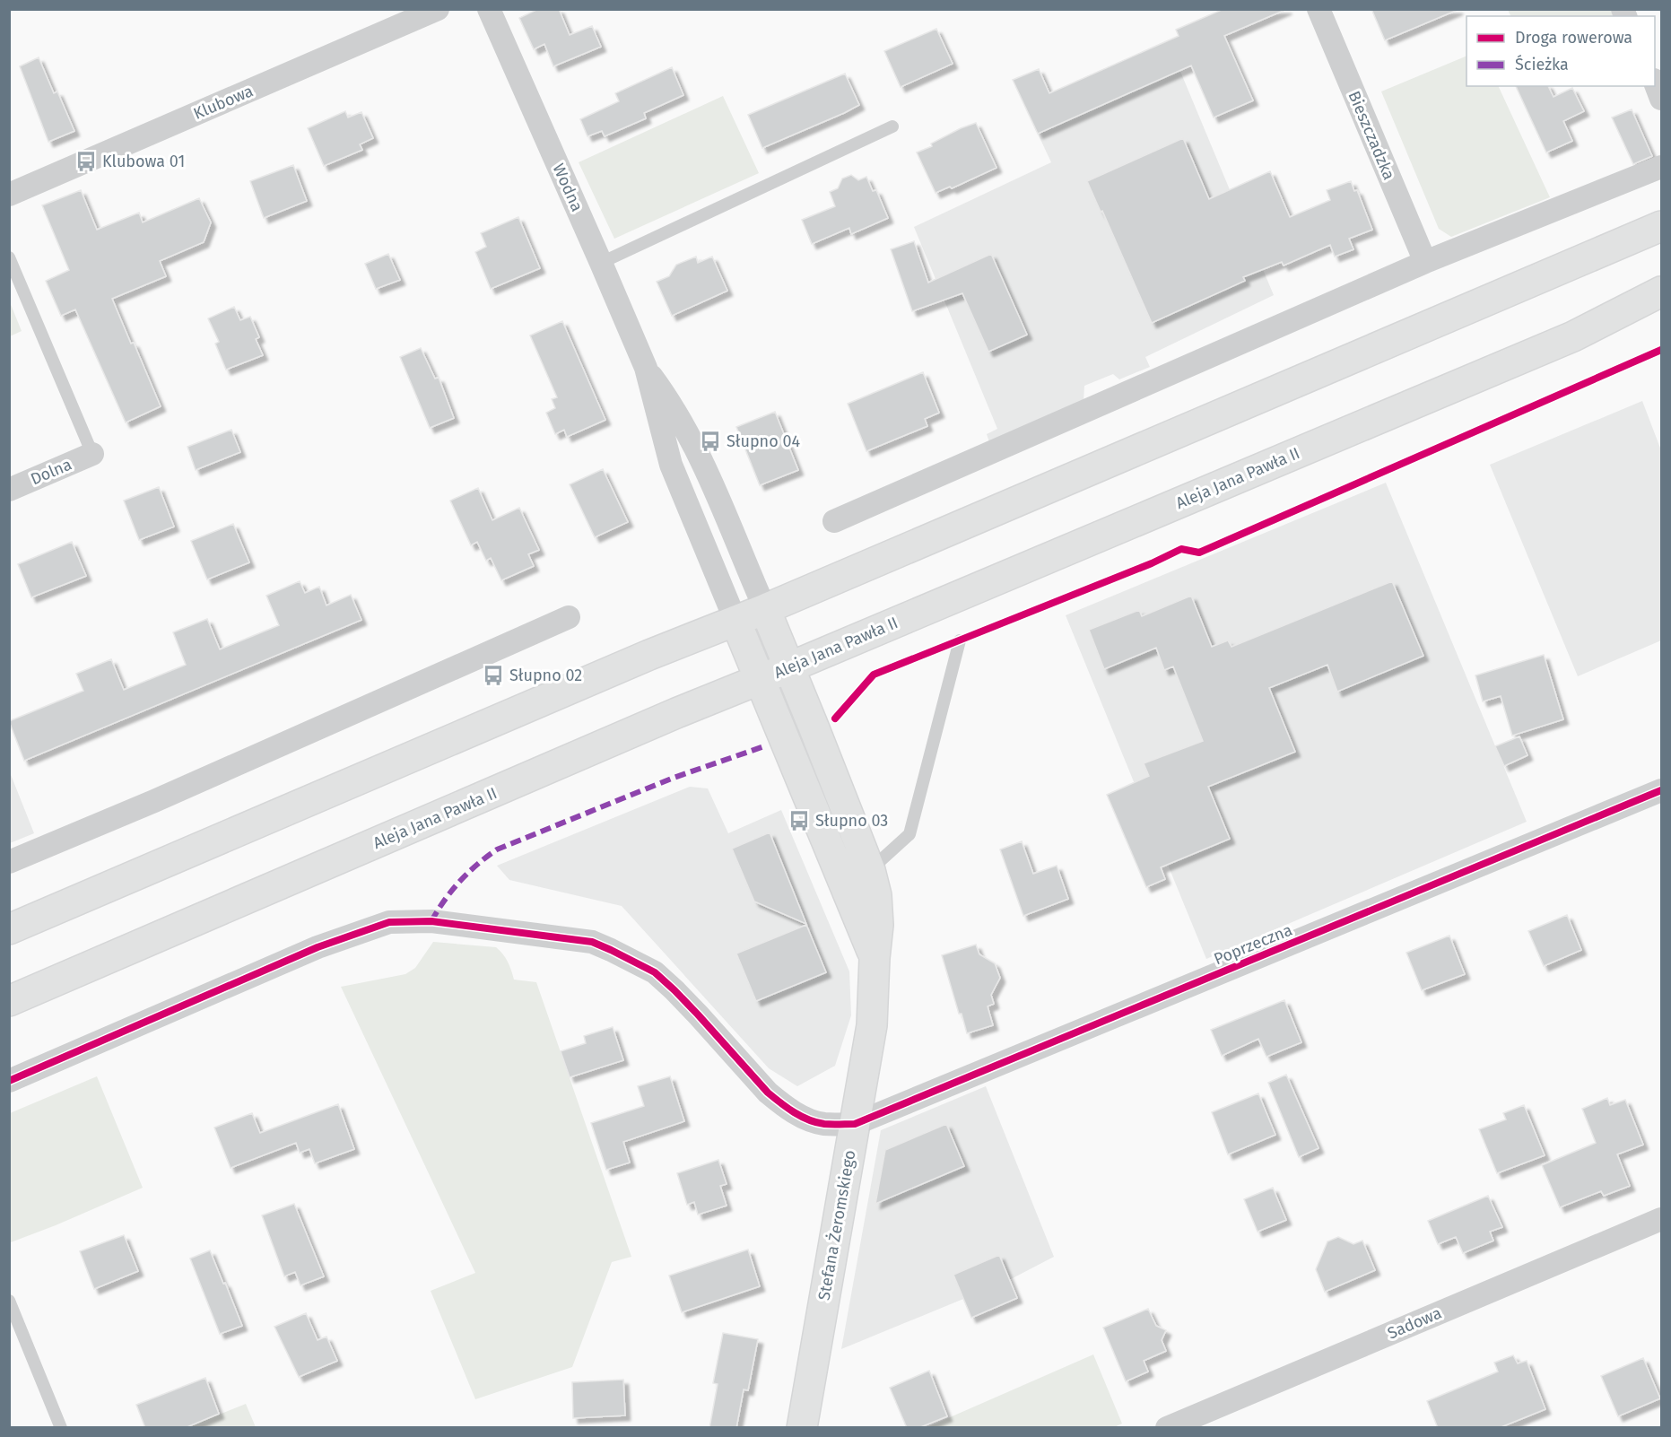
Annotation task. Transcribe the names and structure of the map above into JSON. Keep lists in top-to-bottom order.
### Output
{
  "streets": {
    "main road": ["Aleja Jana Pawła II", "Stefana Żeromskiego"],
    "street": [
      "Klubowa",
      "Bieszczadzka",
      "Wodna",
      "Dolna",
      "Poprzeczna",
      "Sadowa"
    ]
  },
  "crossings": [
    ["Wodna", "Stefana Żeromskiego"],
    ["Aleja Jana Pawła II", "Stefana Żeromskiego"],
    ["Poprzeczna", "Stefana Żeromskiego"]
  ],
  "places": {
    "bus stop": [
      "Klubowa 01",
      "Słupno 04",
      "Słupno 02",
      "Słupno 03"
    ]
  },
  "legend": ["Droga rowerowa", "Ścieżka"]
}
